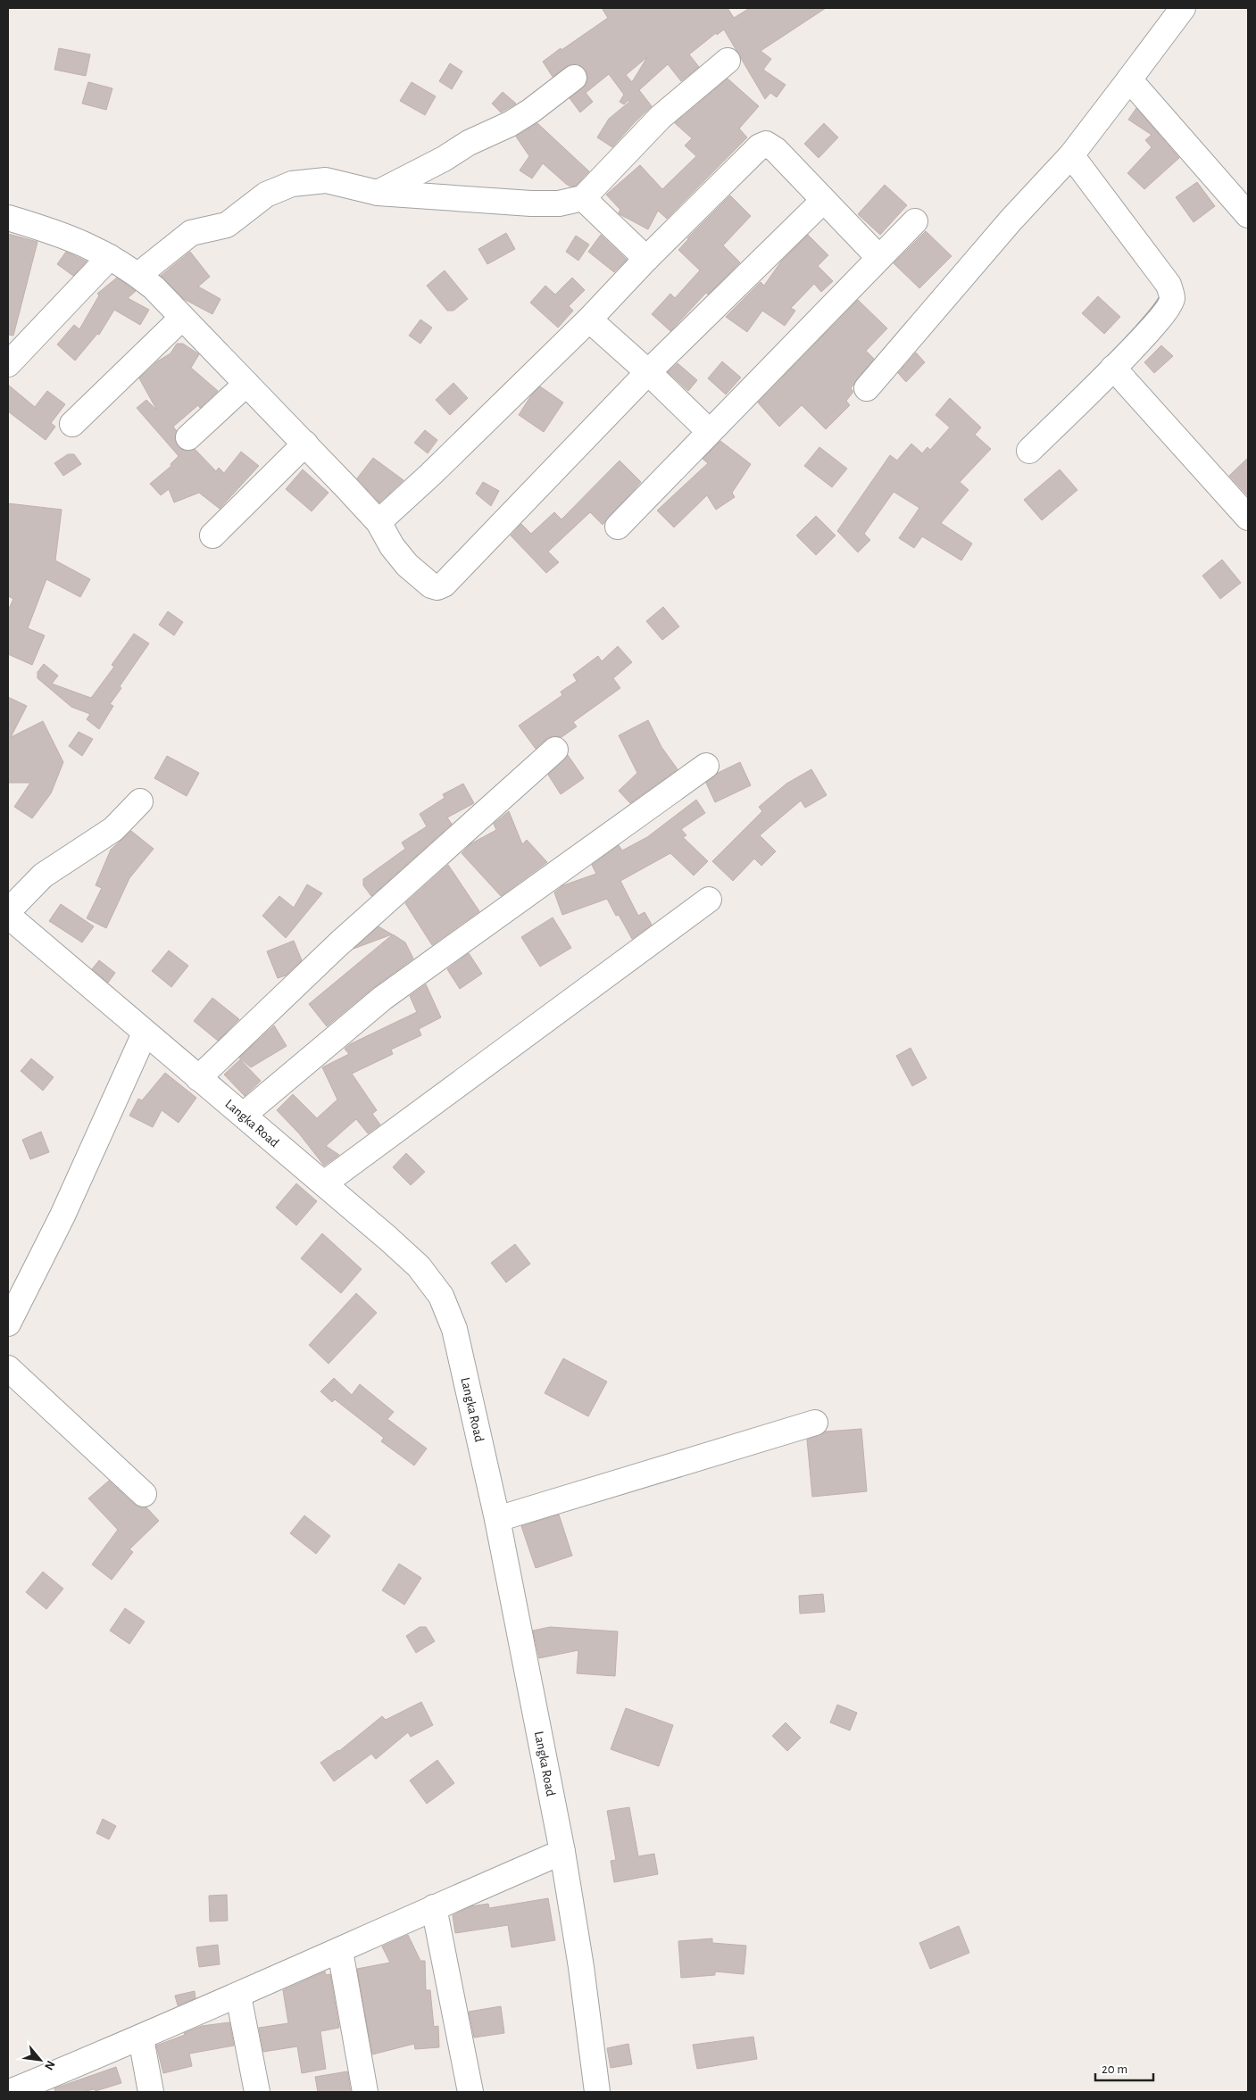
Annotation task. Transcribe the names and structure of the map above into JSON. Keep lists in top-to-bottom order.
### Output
{
  "streets": {
    "street": ["Langka Road"]
  },
  "scale_bar": "20 m",
  "north": "bottom right"
}
